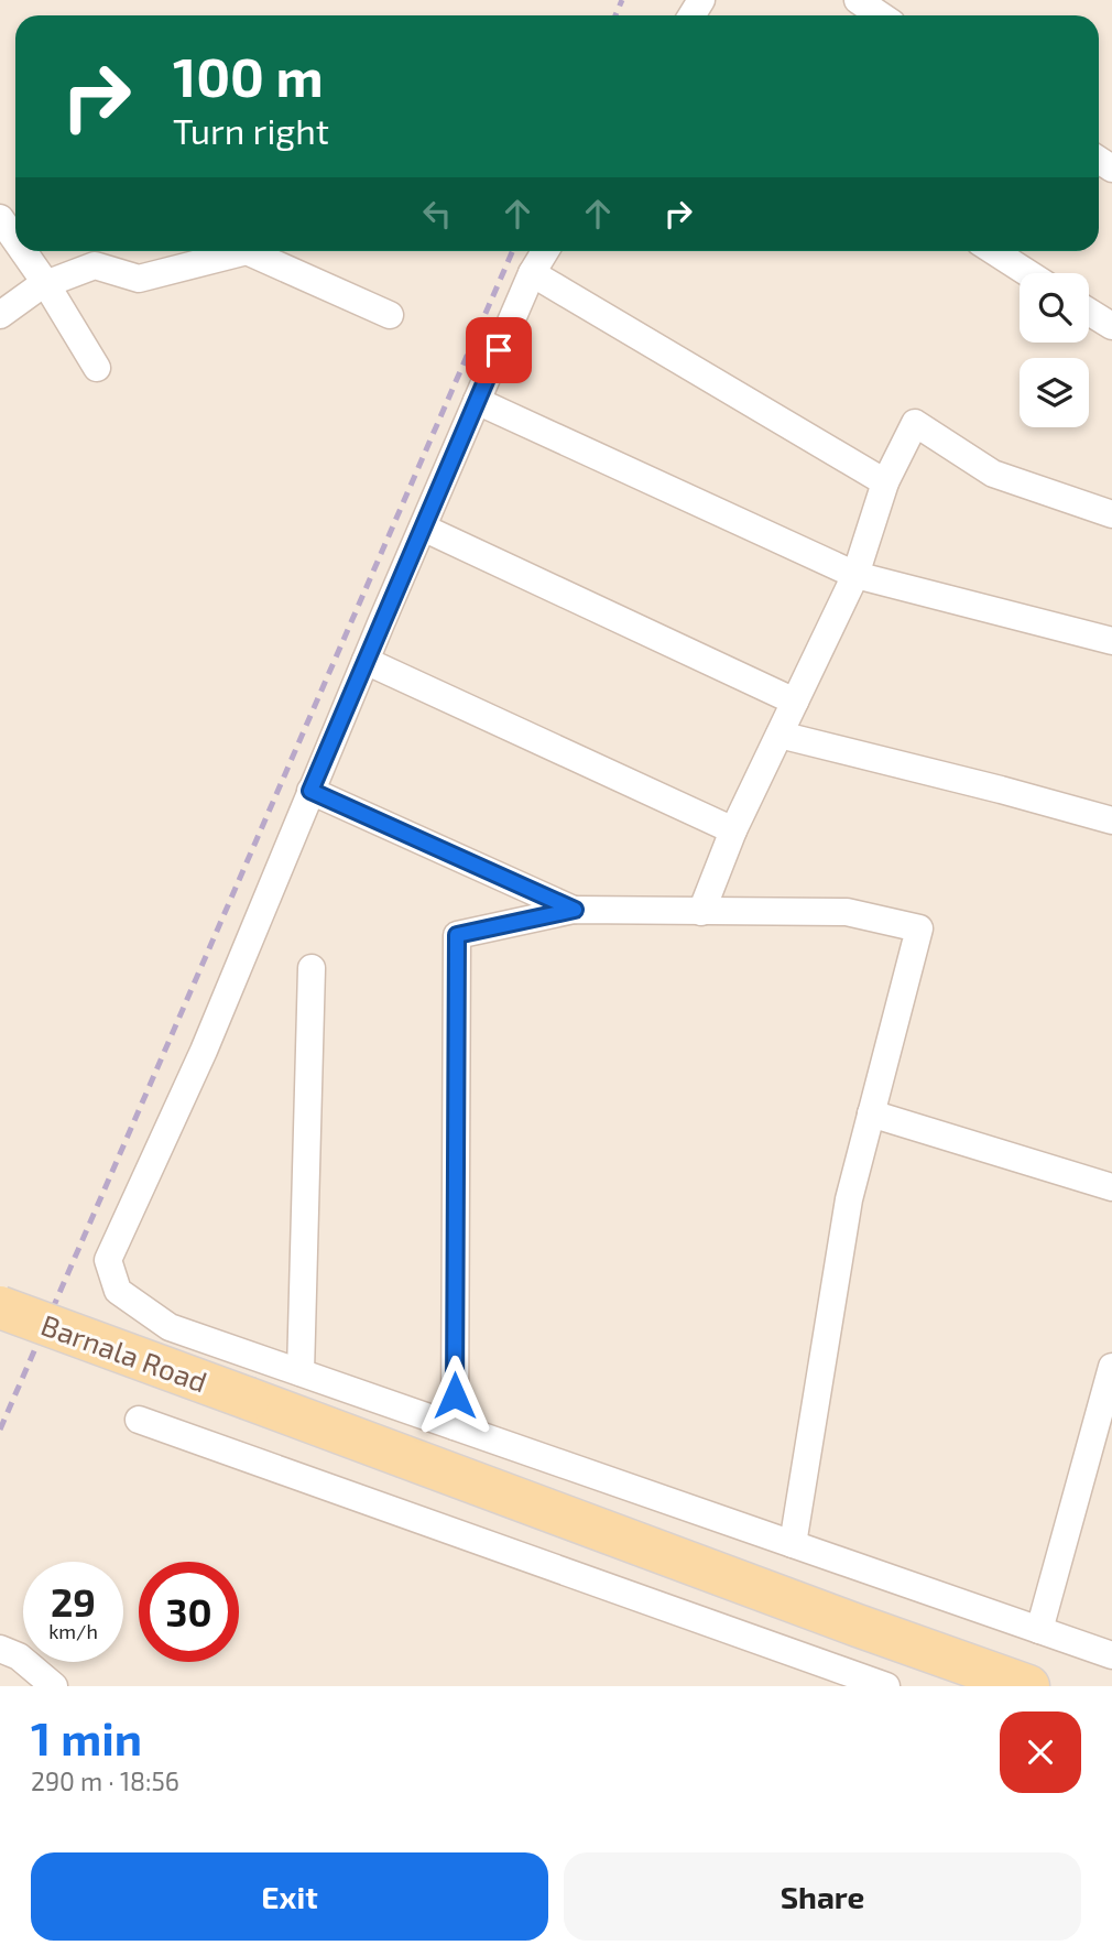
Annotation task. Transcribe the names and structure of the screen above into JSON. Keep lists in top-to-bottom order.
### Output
{
  "streets": {
    "main road": ["Barnala Road"]
  },
  "page": {
    "turn": ["100 m", "Turn right"],
    "speed": "29 km/h",
    "limit": "30",
    "heading": ["1 min", "290 m · 18:56"],
    "buttons": ["Exit", "Share"]
  }
}
